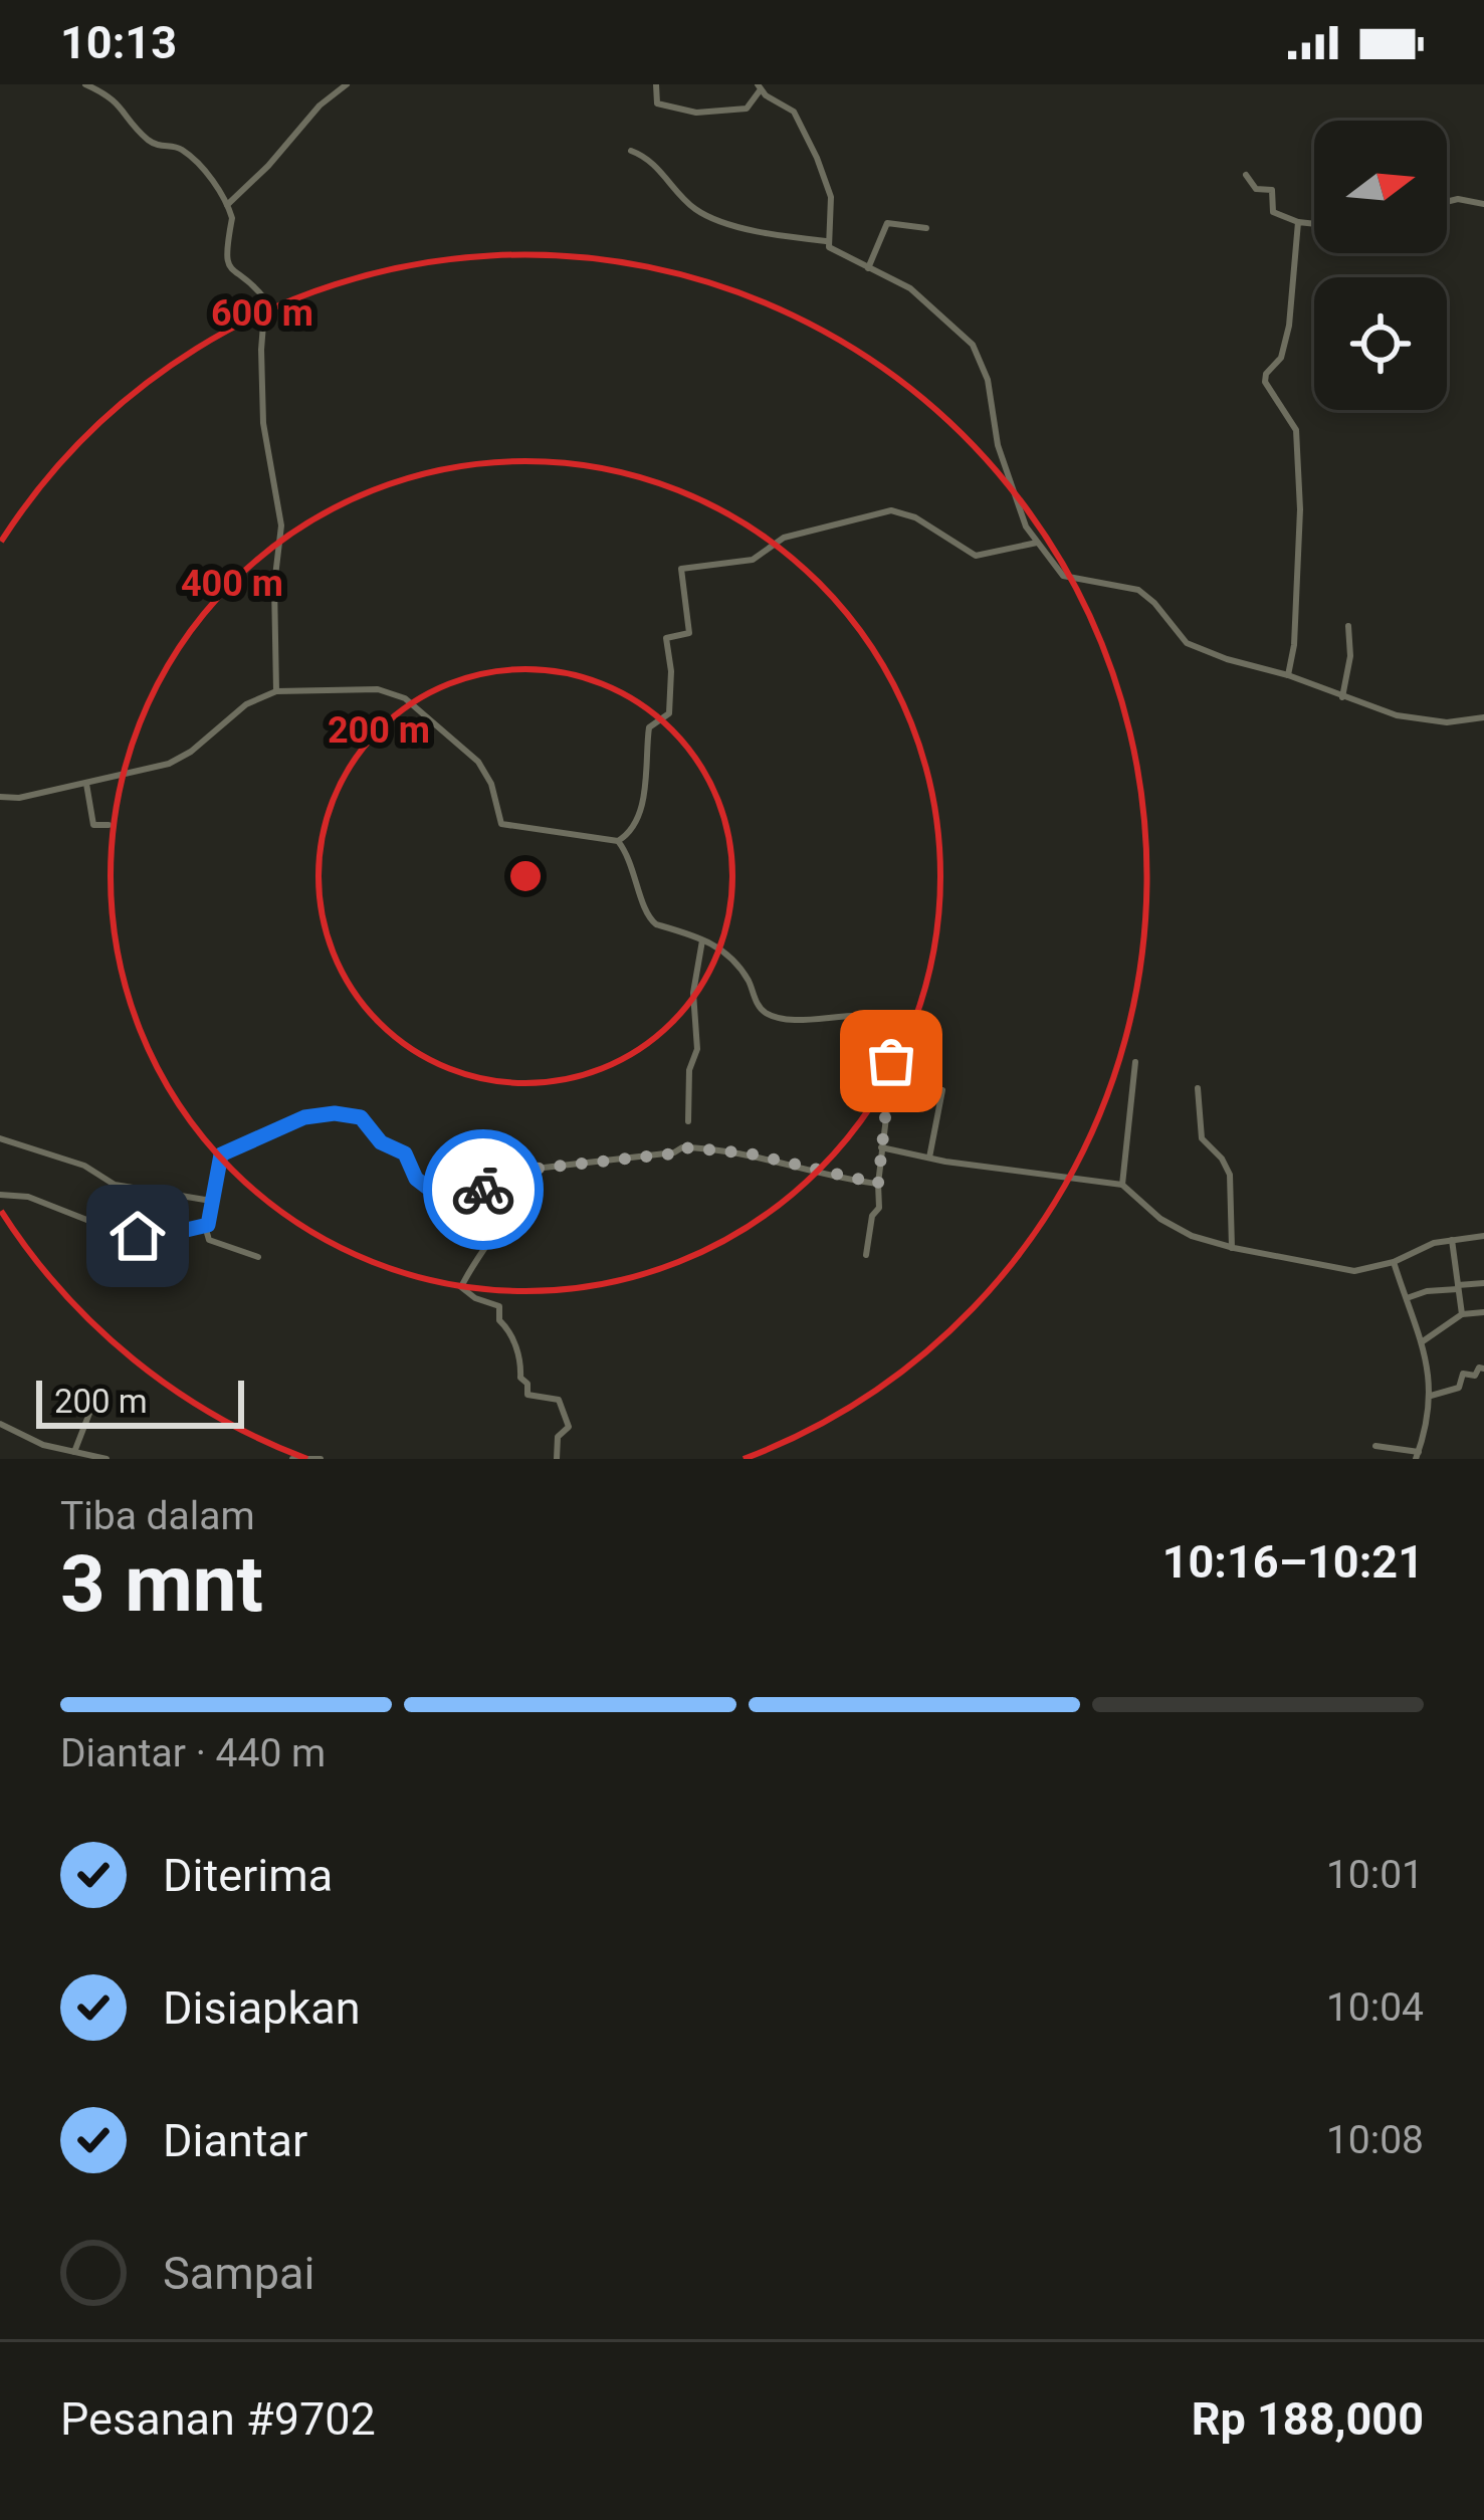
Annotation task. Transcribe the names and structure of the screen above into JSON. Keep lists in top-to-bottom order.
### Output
{
  "scale_bar": "200 m",
  "north": "right",
  "page": {
    "status": "10:13",
    "scale": "200 m",
    "heading": ["3 mnt", "Tiba dalam", "10:16–10:21"],
    "panel": ["Pesanan #9702", "Rp 188,000"],
    "bar": "Diantar · 440 m",
    "list": [
      ["Diterima", "10:01"],
      ["Disiapkan", "10:04"],
      ["Diantar", "10:08"],
      "Sampai"
    ]
  },
  "rings": ["600 m", "400 m", "200 m"]
}
